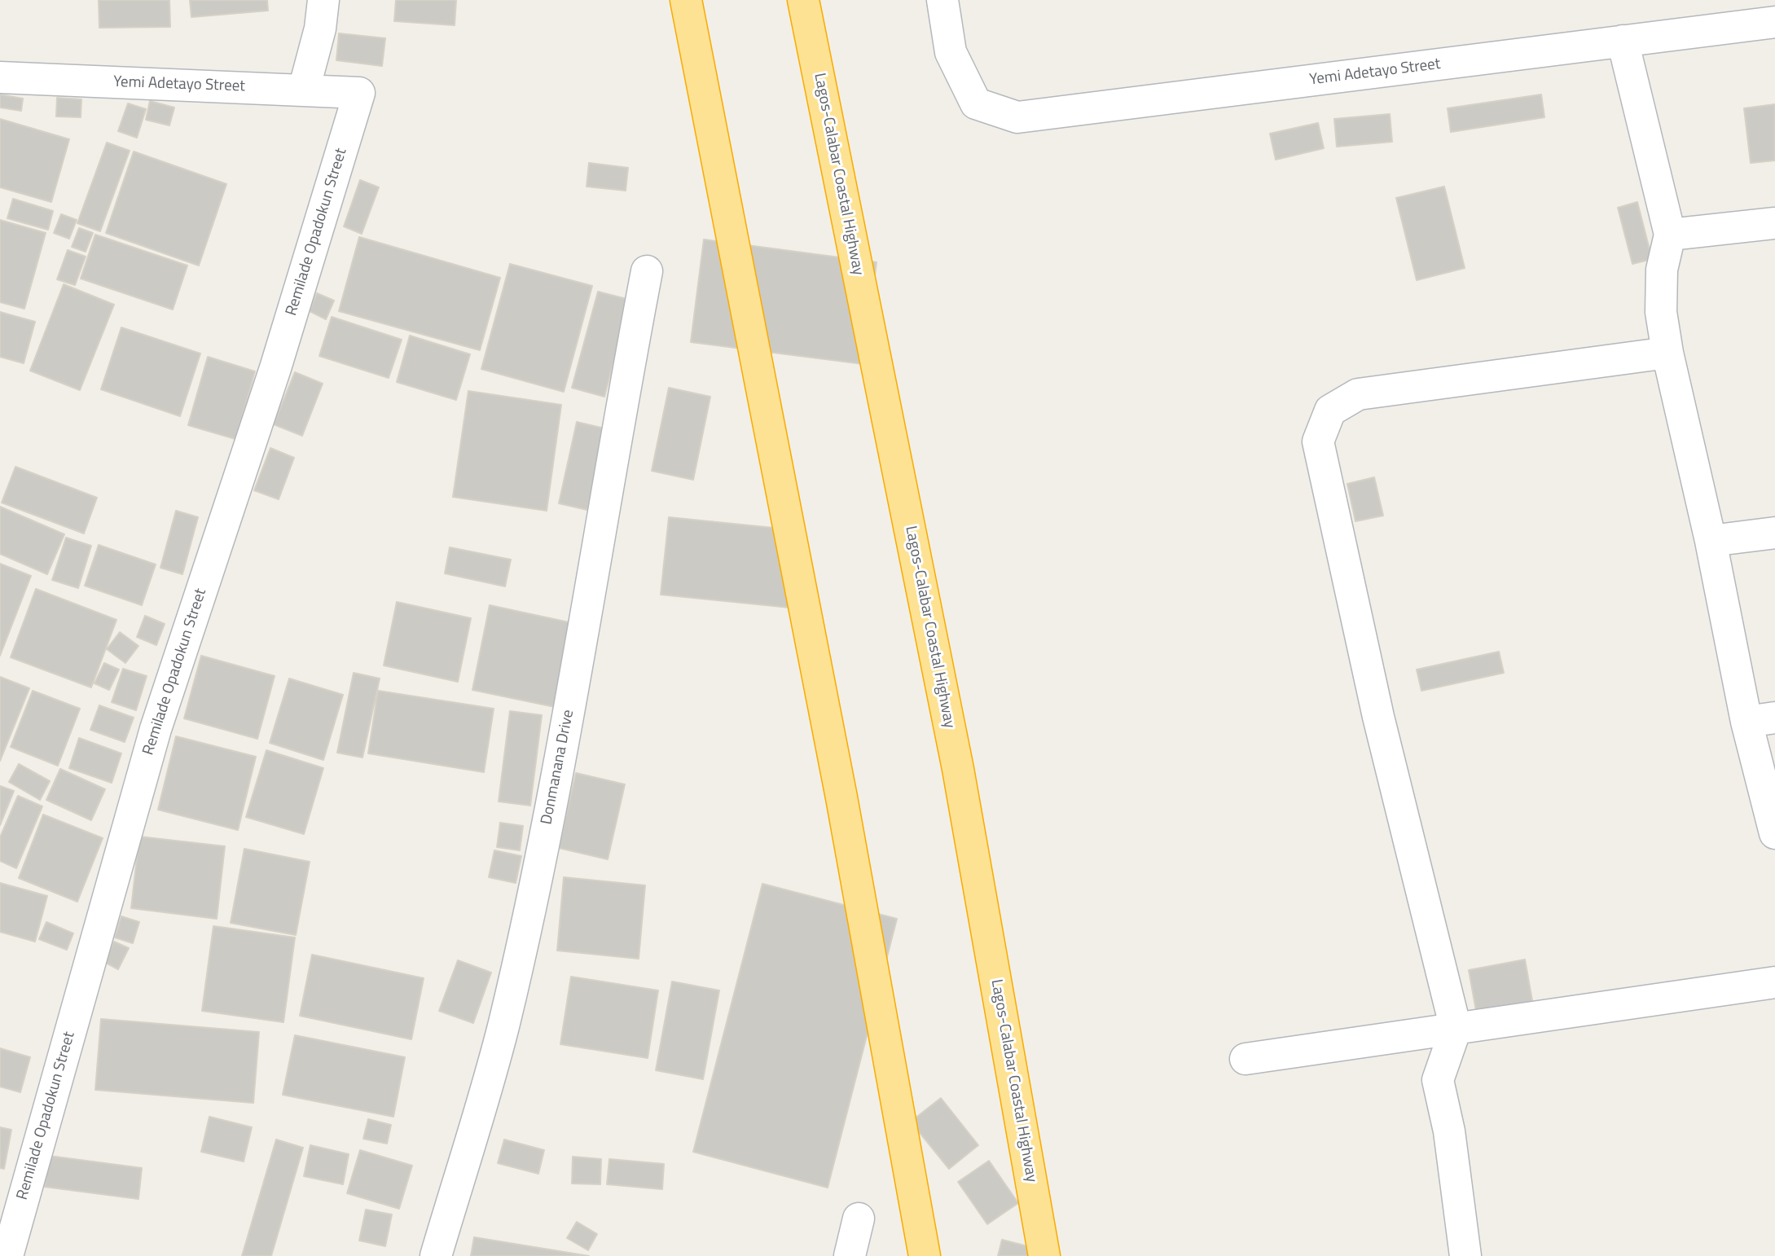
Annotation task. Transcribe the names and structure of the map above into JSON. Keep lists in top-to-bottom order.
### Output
{
  "streets": {
    "highway": ["Lagos-Calabar Coastal Highway"],
    "street": ["Yemi Adetayo Street", "Remilade Opadokun Street", "Donmanana Drive"]
  },
  "crossings": [
    ["Yemi Adetayo Street", "Remilade Opadokun Street"]
  ]
}
